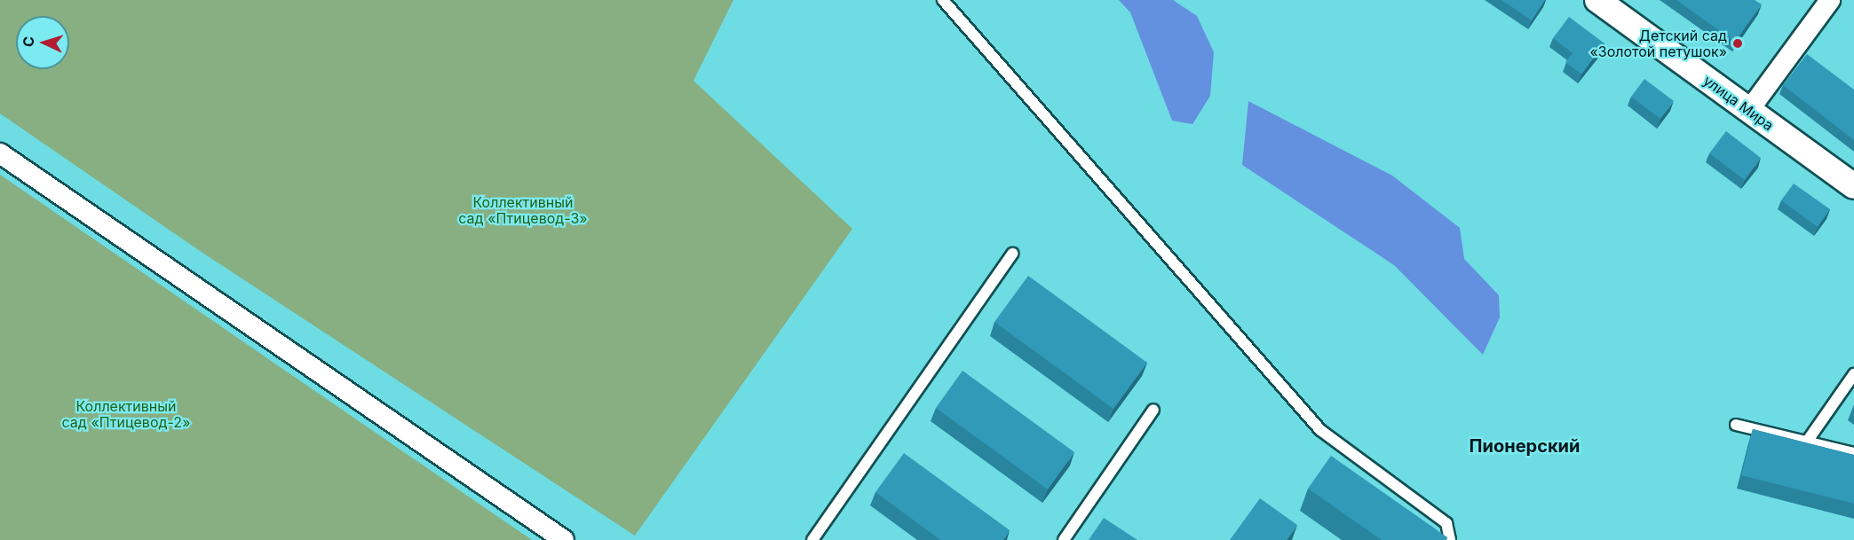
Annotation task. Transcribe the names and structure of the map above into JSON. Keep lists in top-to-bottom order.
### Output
{
  "streets": {
    "street": ["улица Мира"]
  },
  "districts": ["Пионерский"],
  "parks": ["Коллективный сад «Птицевод-3»", "Коллективный сад «Птицевод-2»"],
  "places": ["Детский сад «Золотой петушок»"],
  "north": "left"
}
